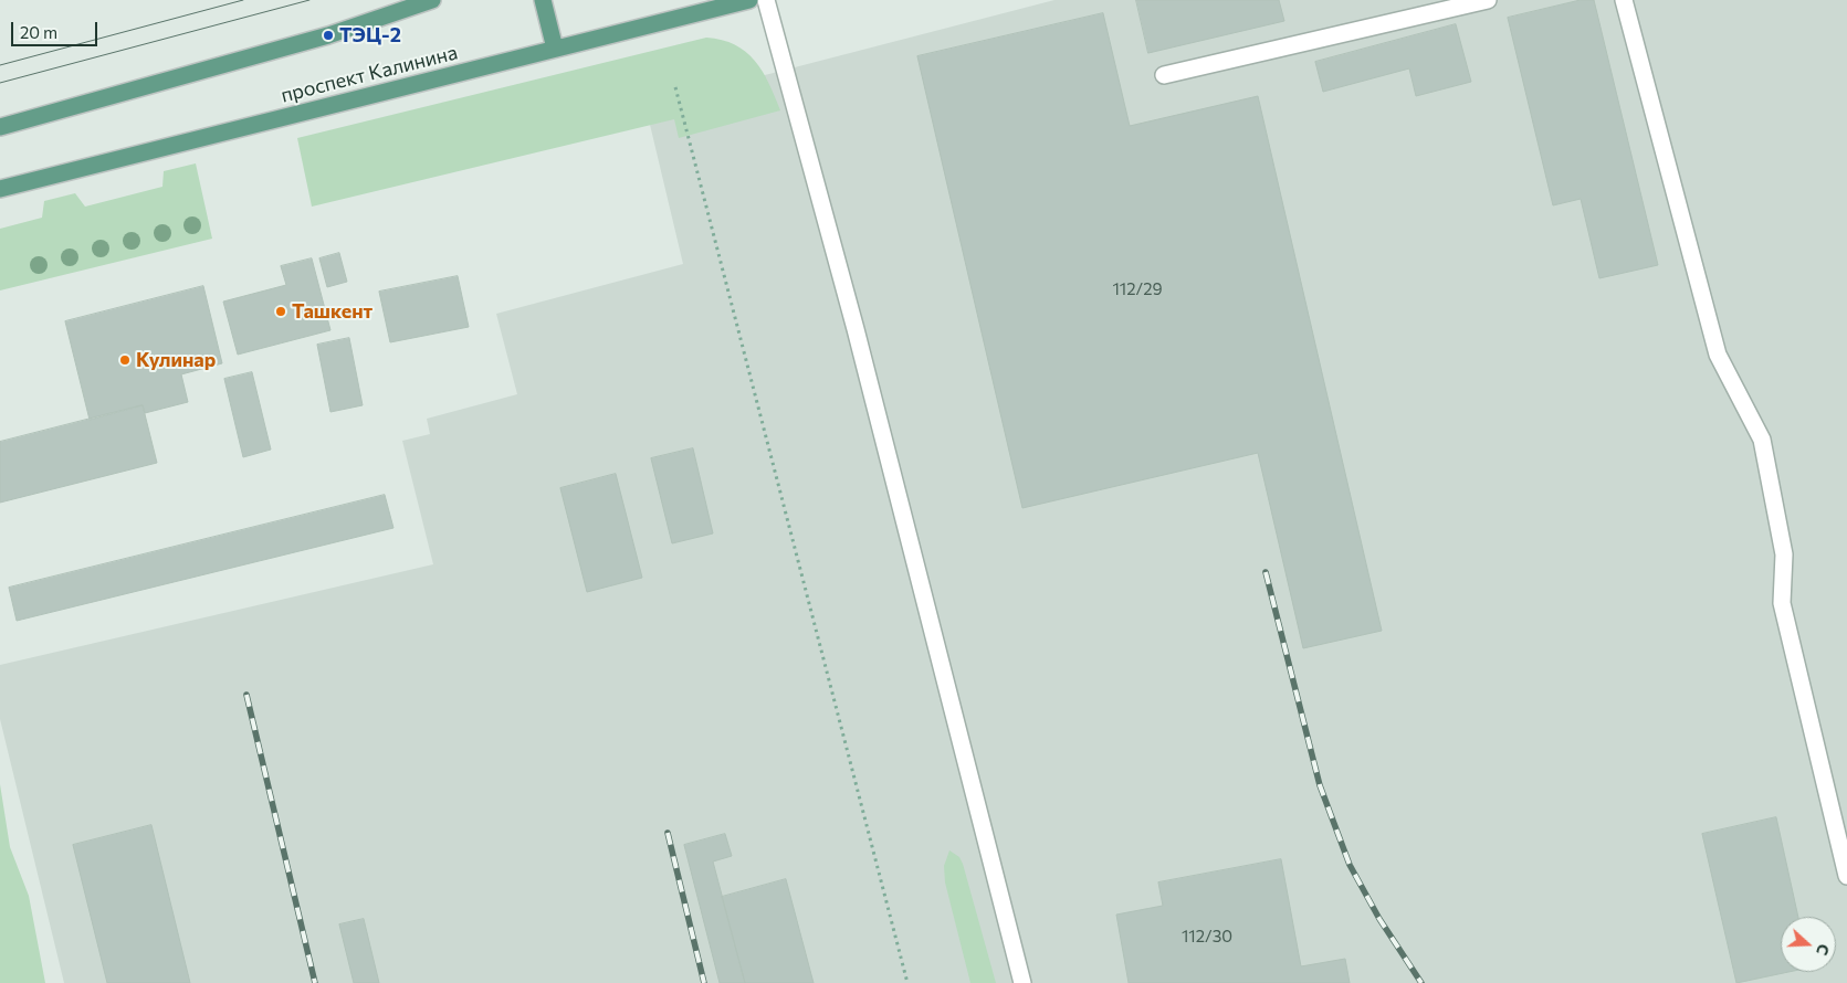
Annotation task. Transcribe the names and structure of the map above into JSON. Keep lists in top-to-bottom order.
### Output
{
  "streets": {
    "main road": ["проспект Калинина"]
  },
  "places": ["ТЭЦ-2", "Ташкент", "Кулинар"],
  "house_numbers": ["112/29", "112/30"],
  "scale_bar": "20 m",
  "north": "right"
}
